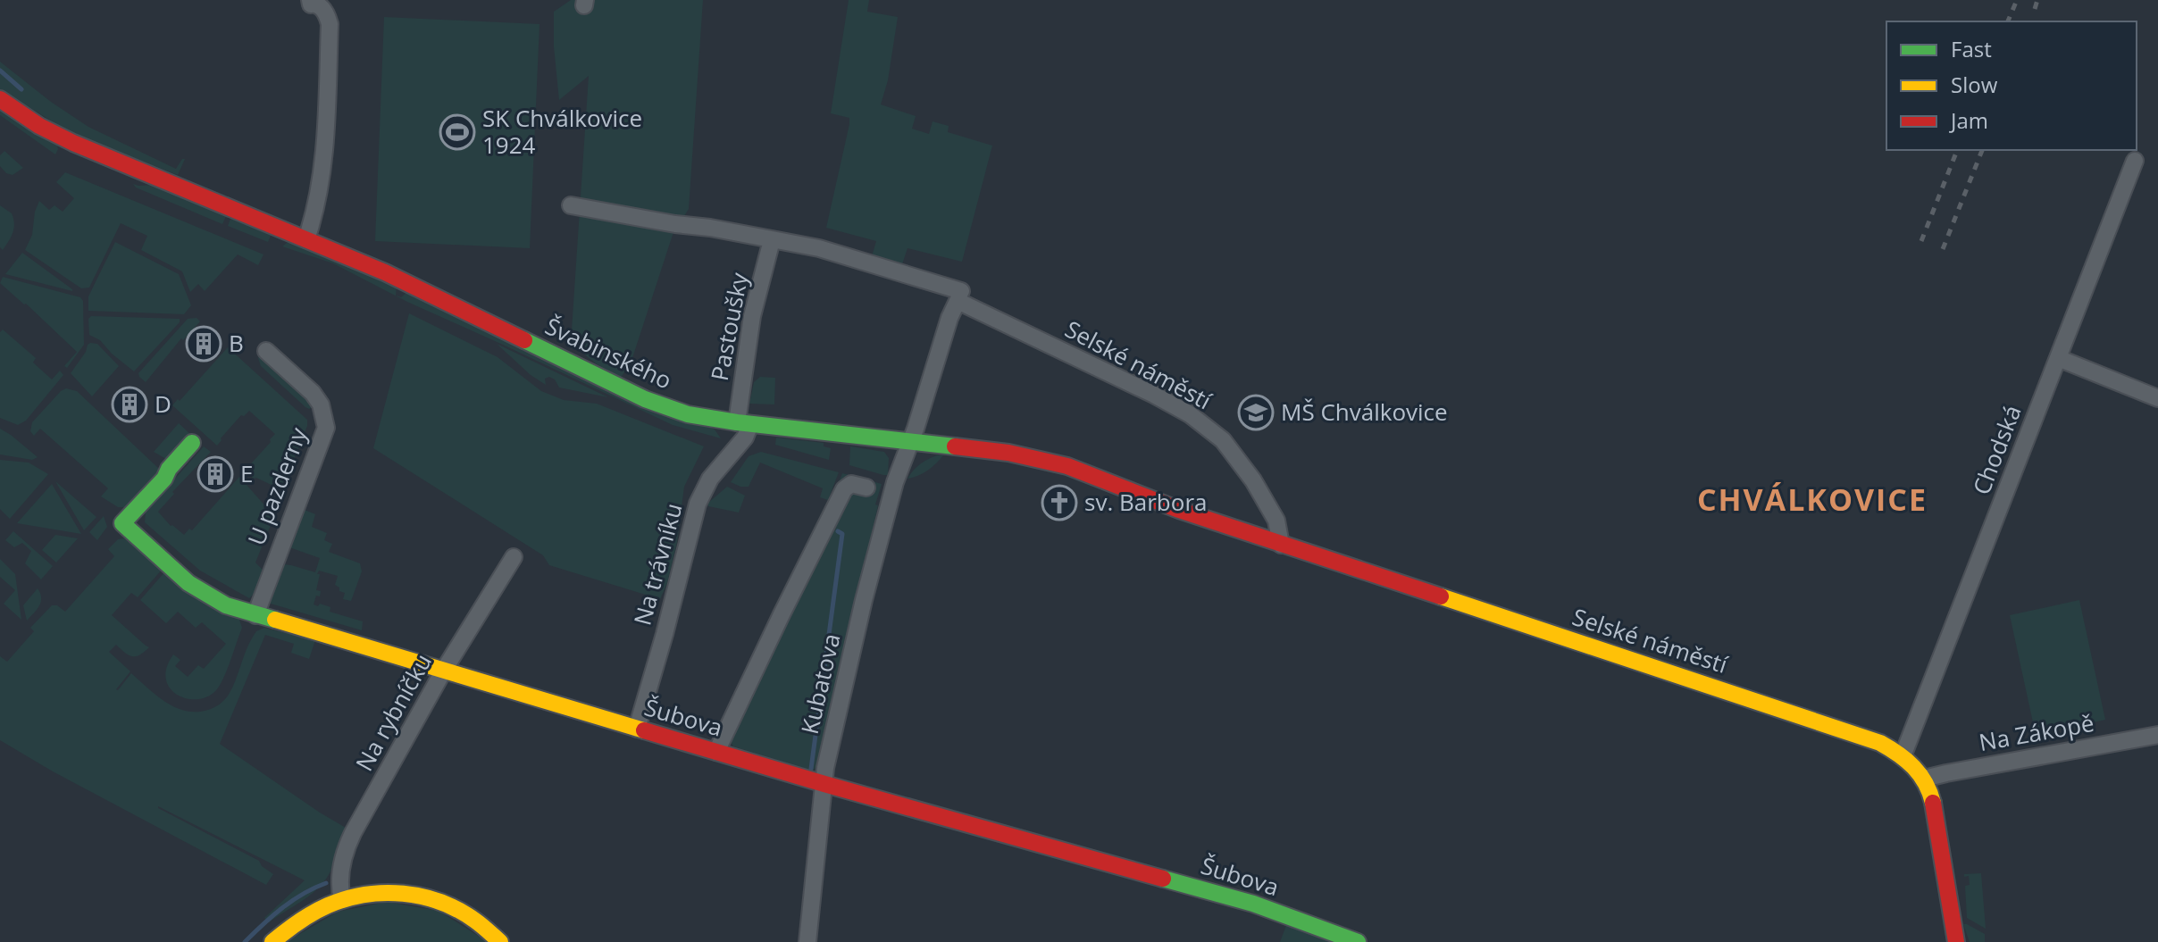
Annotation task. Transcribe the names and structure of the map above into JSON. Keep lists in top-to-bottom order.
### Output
{
  "streets": {
    "street": [
      "Pastoušky",
      "Švabinského",
      "Selské náměstí",
      "Chodská",
      "U pazderny",
      "Na trávníku",
      "Kubatova",
      "Na rybníčku",
      "Šubova",
      "Na Zákopě"
    ]
  },
  "crossings": [
    ["Pastoušky", "Švabinského"],
    ["Pastoušky", "Selské náměstí"],
    ["Pastoušky", "Na trávníku"],
    ["Švabinského", "Selské náměstí"],
    ["Švabinského", "Na trávníku"],
    ["Švabinského", "Kubatova"],
    ["Selské náměstí", "Chodská"],
    ["Selské náměstí", "Kubatova"],
    ["Selské náměstí", "Na Zákopě"],
    ["U pazderny", "Šubova"],
    ["Na trávníku", "Šubova"],
    ["Kubatova", "Šubova"],
    ["Na rybníčku", "Šubova"]
  ],
  "districts": ["CHVÁLKOVICE"],
  "places": {
    "sports": ["SK Chválkovice 1924"],
    "building": ["B", "D", "E"],
    "school or university": ["MŠ Chválkovice"],
    "church": ["sv. Barbora"]
  },
  "legend": ["Fast", "Slow", "Jam"]
}
